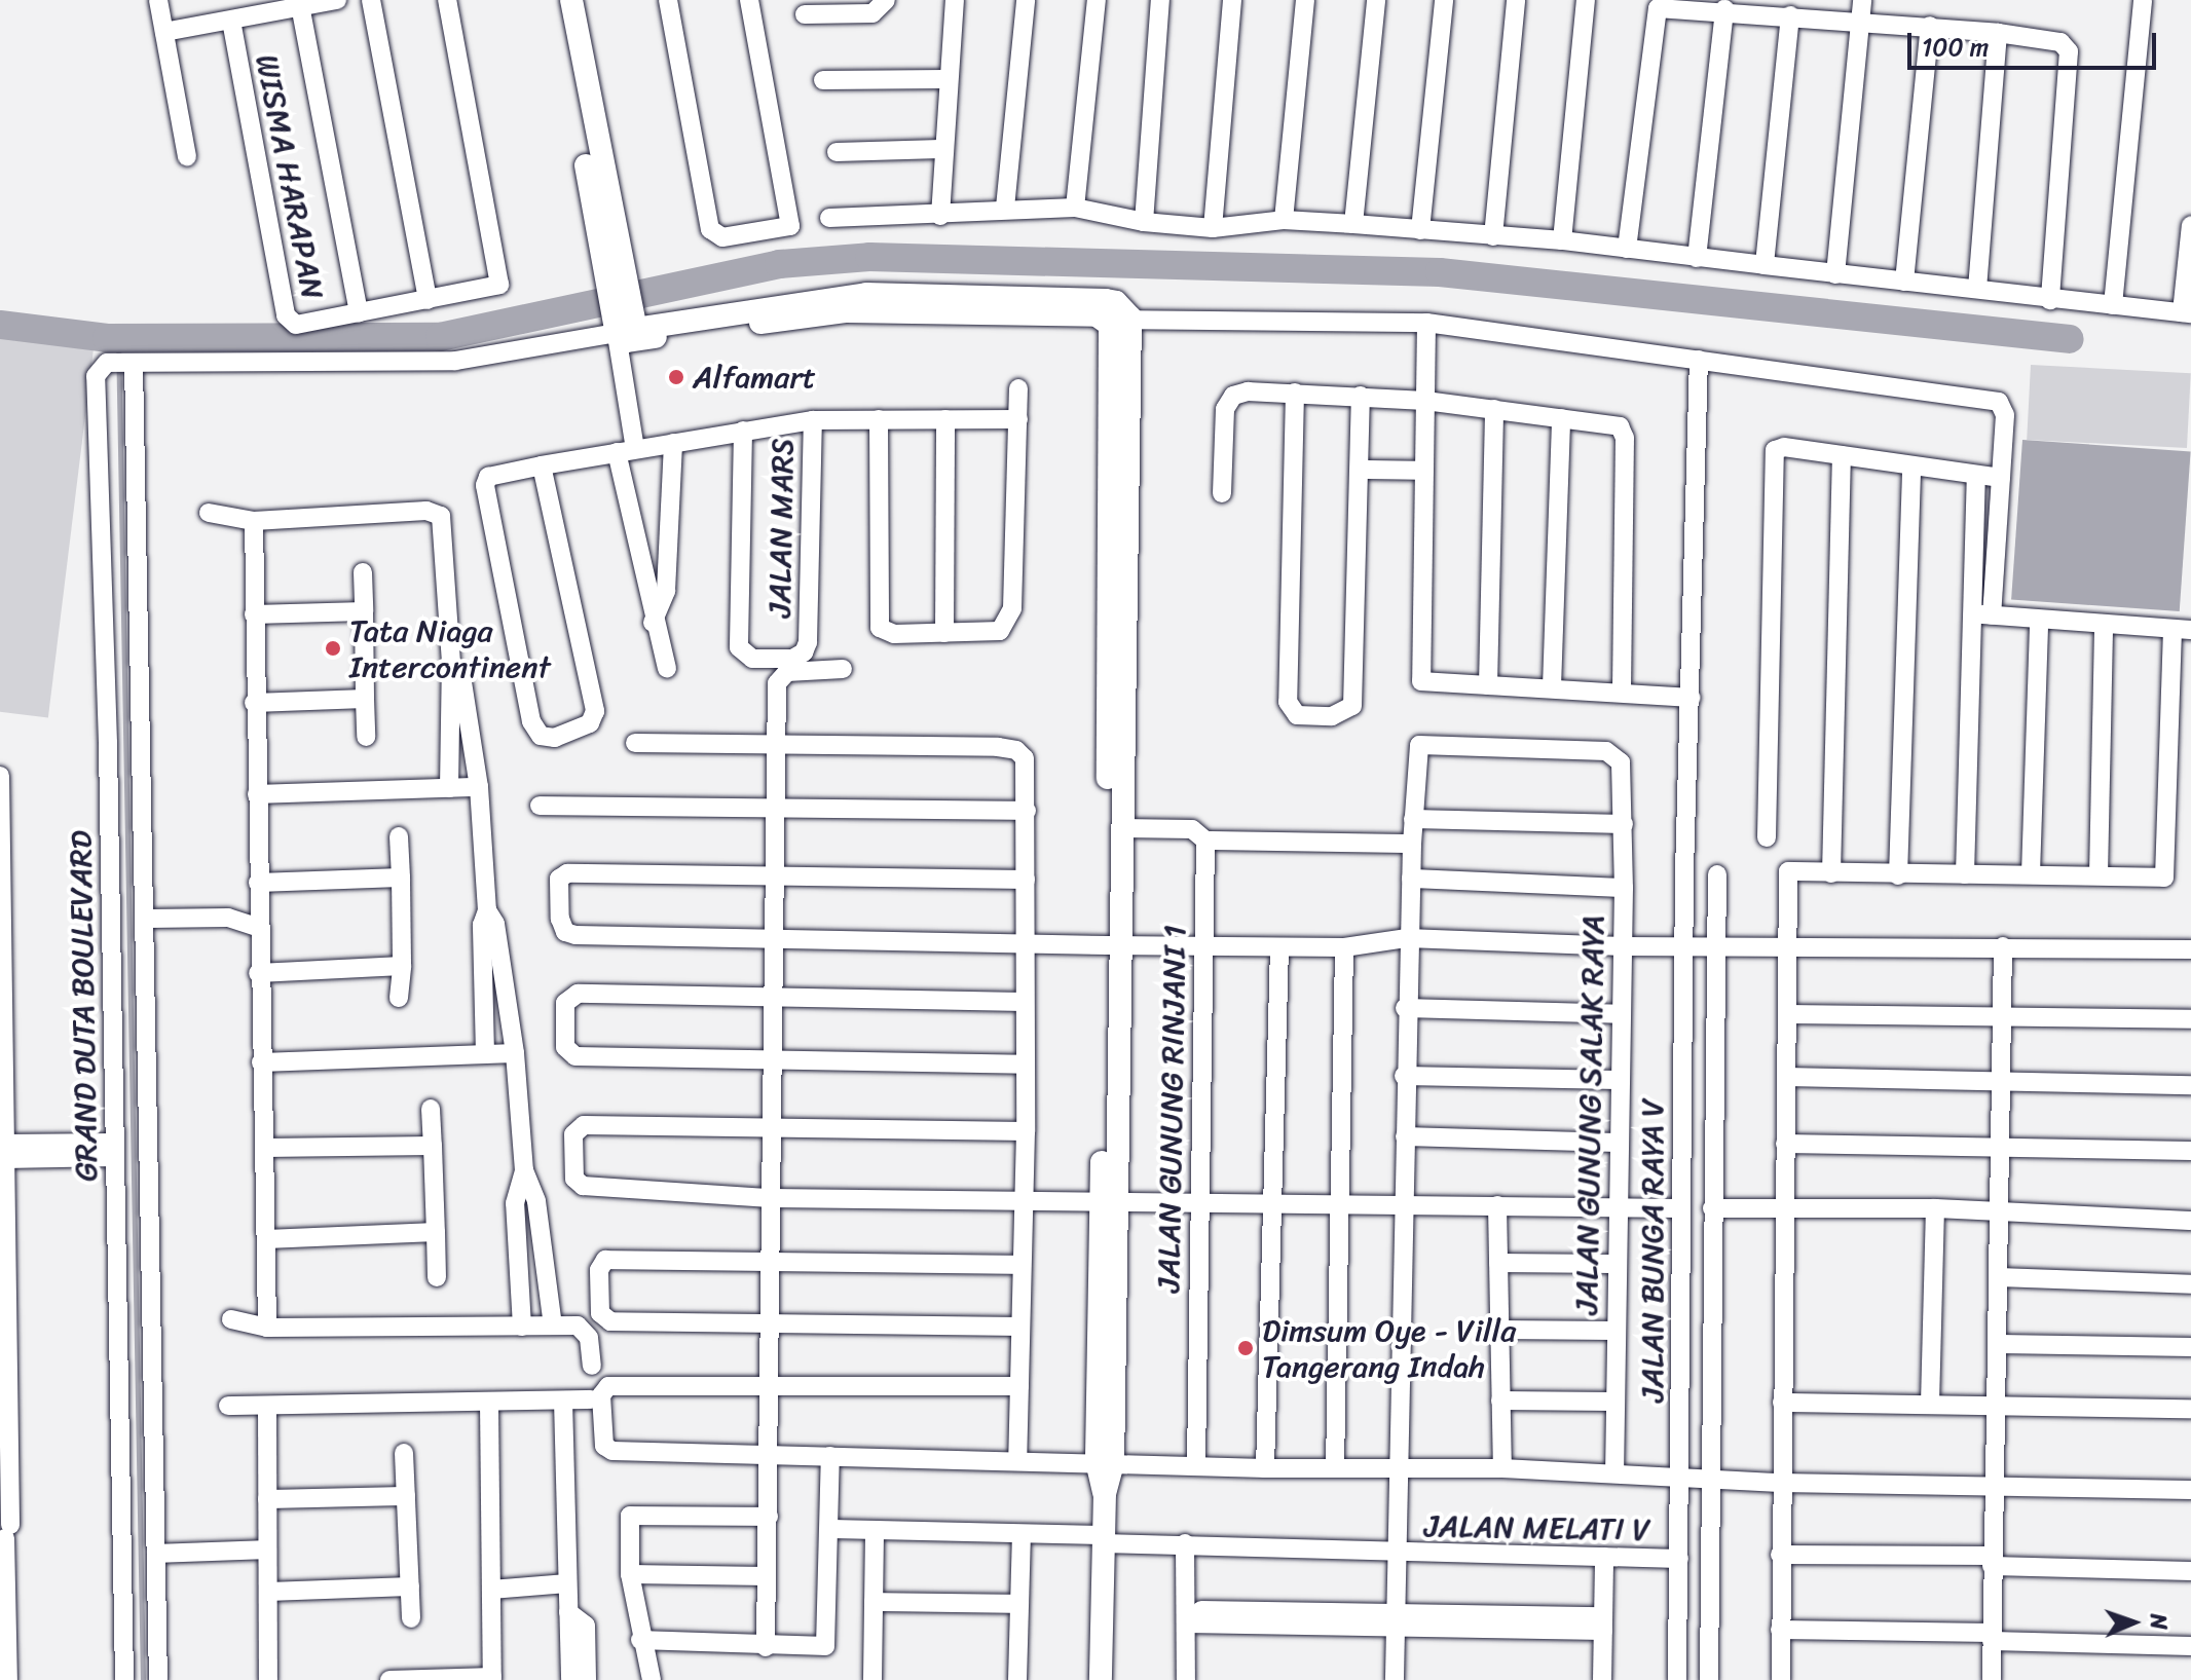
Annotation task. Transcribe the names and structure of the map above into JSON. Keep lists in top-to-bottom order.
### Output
{
  "streets": {
    "street": [
      "WISMA HARAPAN",
      "JALAN MARS",
      "GRAND DUTA BOULEVARD",
      "JALAN GUNUNG RINJANI 1",
      "JALAN GUNUNG SALAK RAYA",
      "JALAN BUNGA RAYA V",
      "JALAN MELATI V"
    ]
  },
  "crossings": [
    ["JALAN BUNGA RAYA V", "JALAN MELATI V"]
  ],
  "places": ["Alfamart", "Tata Niaga Intercontinent", "Dimsum Oye - Villa Tangerang Indah"],
  "scale_bar": "100 m",
  "north": "right"
}
